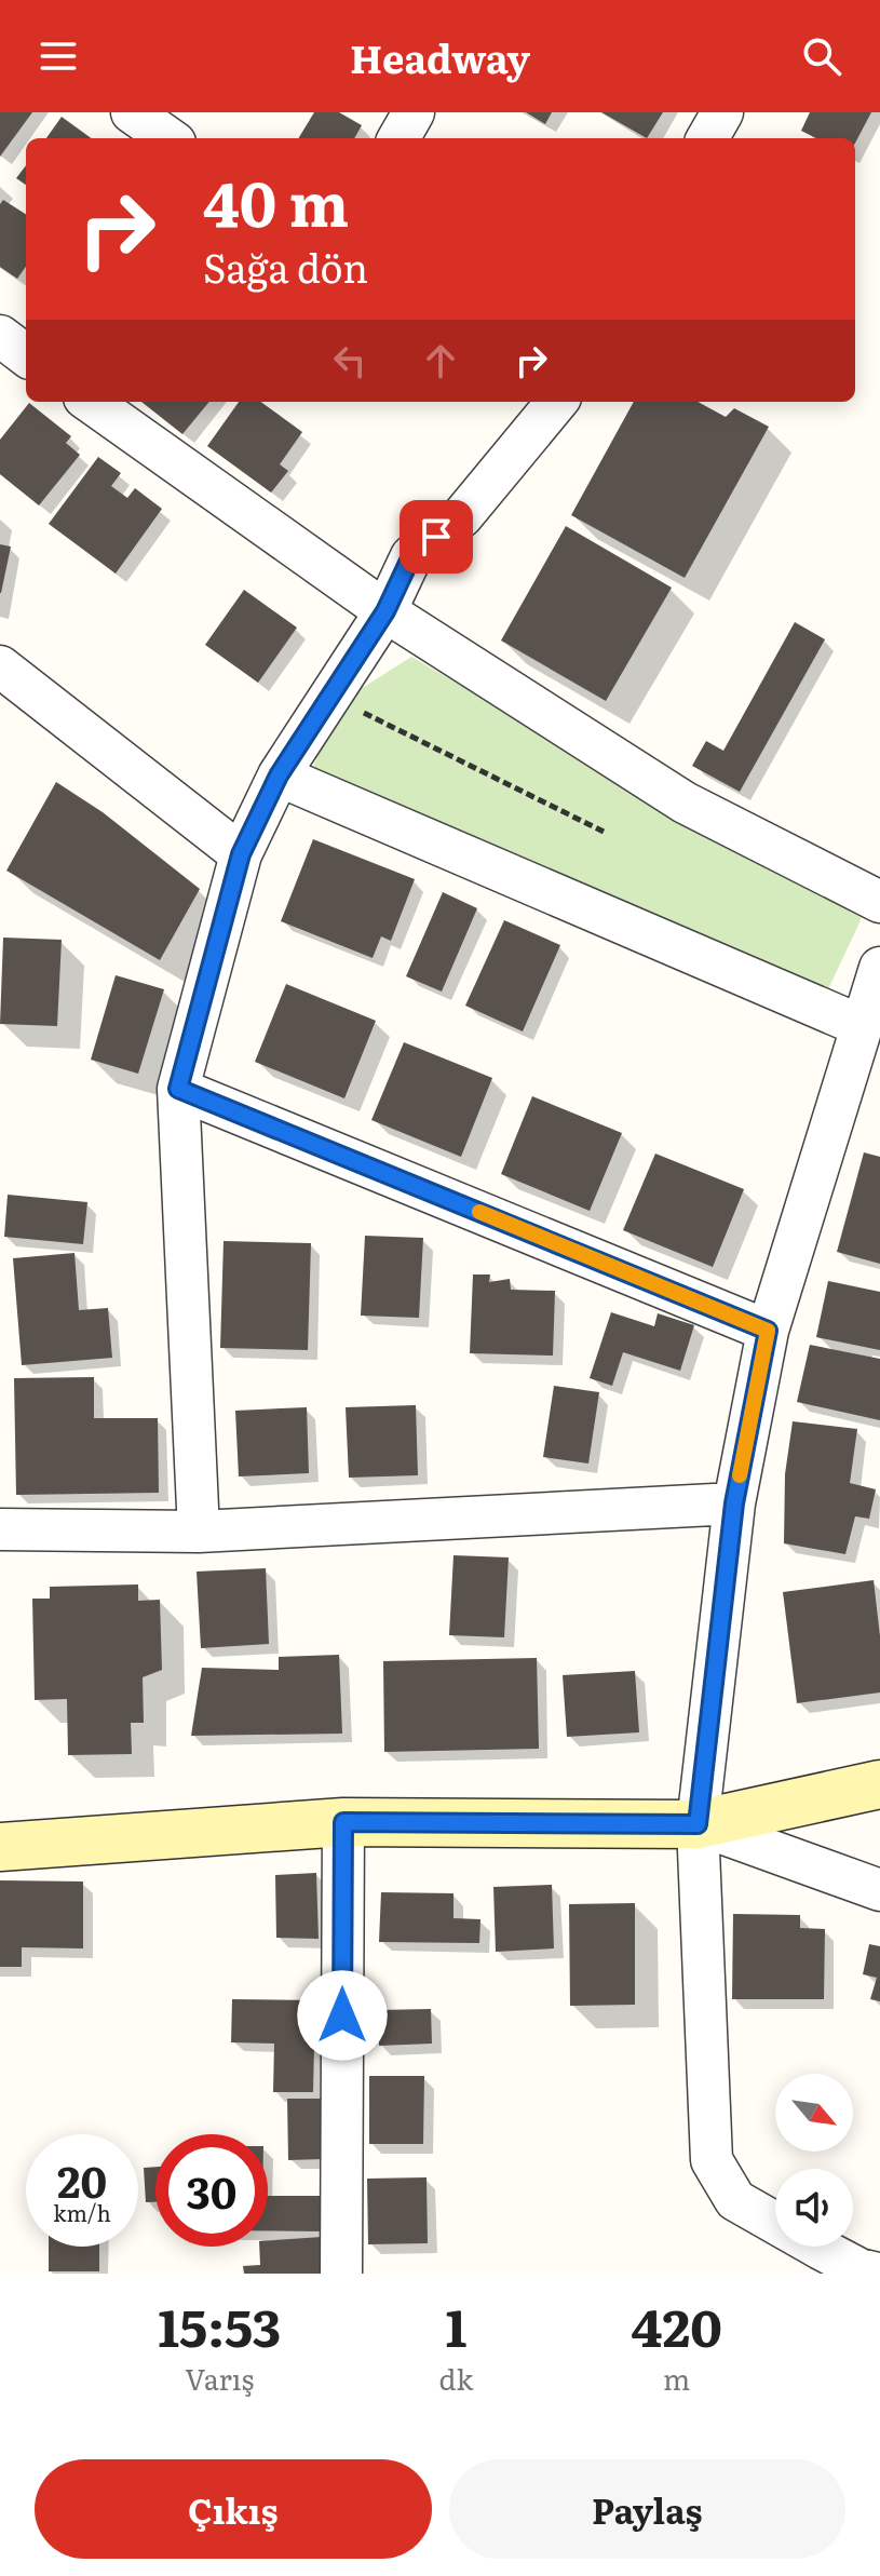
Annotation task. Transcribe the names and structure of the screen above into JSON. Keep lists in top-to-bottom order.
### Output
{
  "north": "bottom right",
  "page": {
    "header": "Headway",
    "turn": ["40 m", "Sağa dön"],
    "speed": "20 km/h",
    "limit": "30",
    "eta": [
      "15:53",
      "Varış",
      "1",
      "dk",
      "420",
      "m"
    ],
    "buttons": ["Çıkış", "Paylaş"]
  }
}
